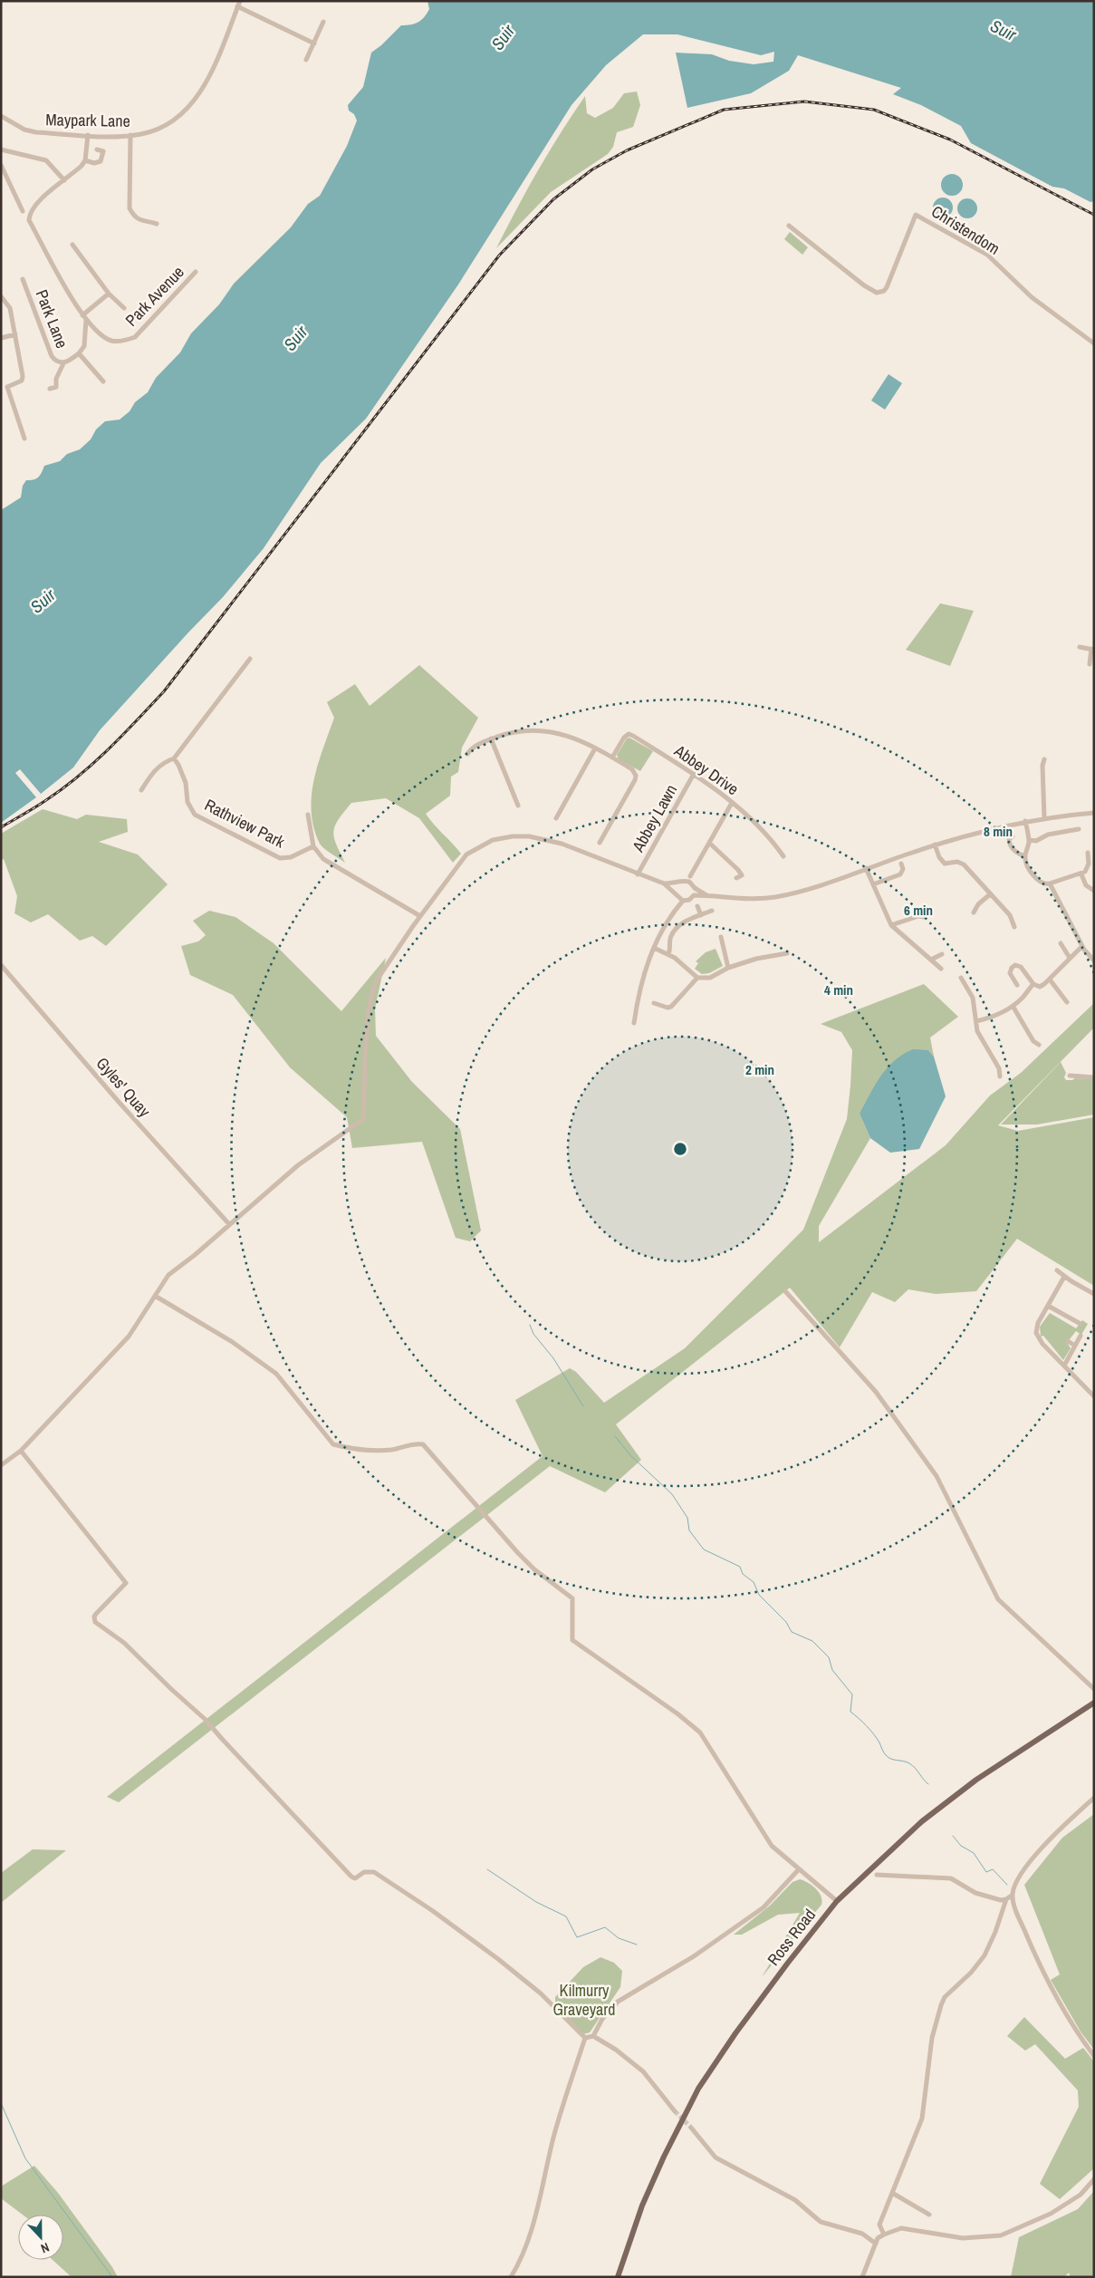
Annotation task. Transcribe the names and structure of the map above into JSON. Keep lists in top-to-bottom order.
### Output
{
  "streets": {
    "main road": ["Ross Road"],
    "street": [
      "Maypark Lane",
      "Christendom",
      "Park Avenue",
      "Park Lane",
      "Abbey Drive",
      "Abbey Lawn",
      "Rathview Park",
      "Gyles' Quay"
    ]
  },
  "crossings": [
    ["Park Avenue", "Park Lane"],
    ["Abbey Drive", "Abbey Lawn"]
  ],
  "water": ["Suir"],
  "parks": ["Kilmurry Graveyard"],
  "north": "bottom",
  "rings": [
    "8 min",
    "6 min",
    "4 min",
    "2 min"
  ]
}
